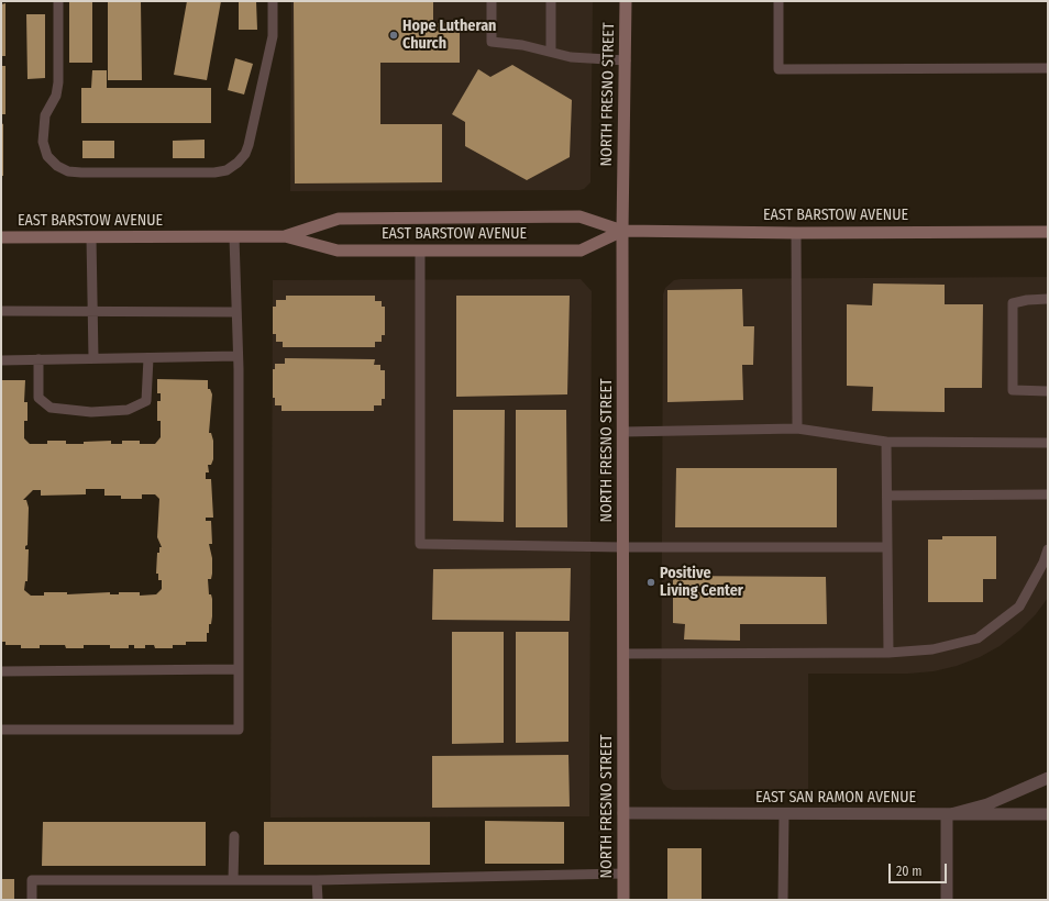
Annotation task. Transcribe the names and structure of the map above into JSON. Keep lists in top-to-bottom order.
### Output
{
  "streets": {
    "main road": ["NORTH FRESNO STREET", "EAST BARSTOW AVENUE"],
    "street": ["EAST SAN RAMON AVENUE"]
  },
  "crossings": [
    ["NORTH FRESNO STREET", "EAST BARSTOW AVENUE"],
    ["NORTH FRESNO STREET", "EAST SAN RAMON AVENUE"]
  ],
  "places": ["Hope Lutheran Church", "Positive Living Center"],
  "scale_bar": "20 m"
}
